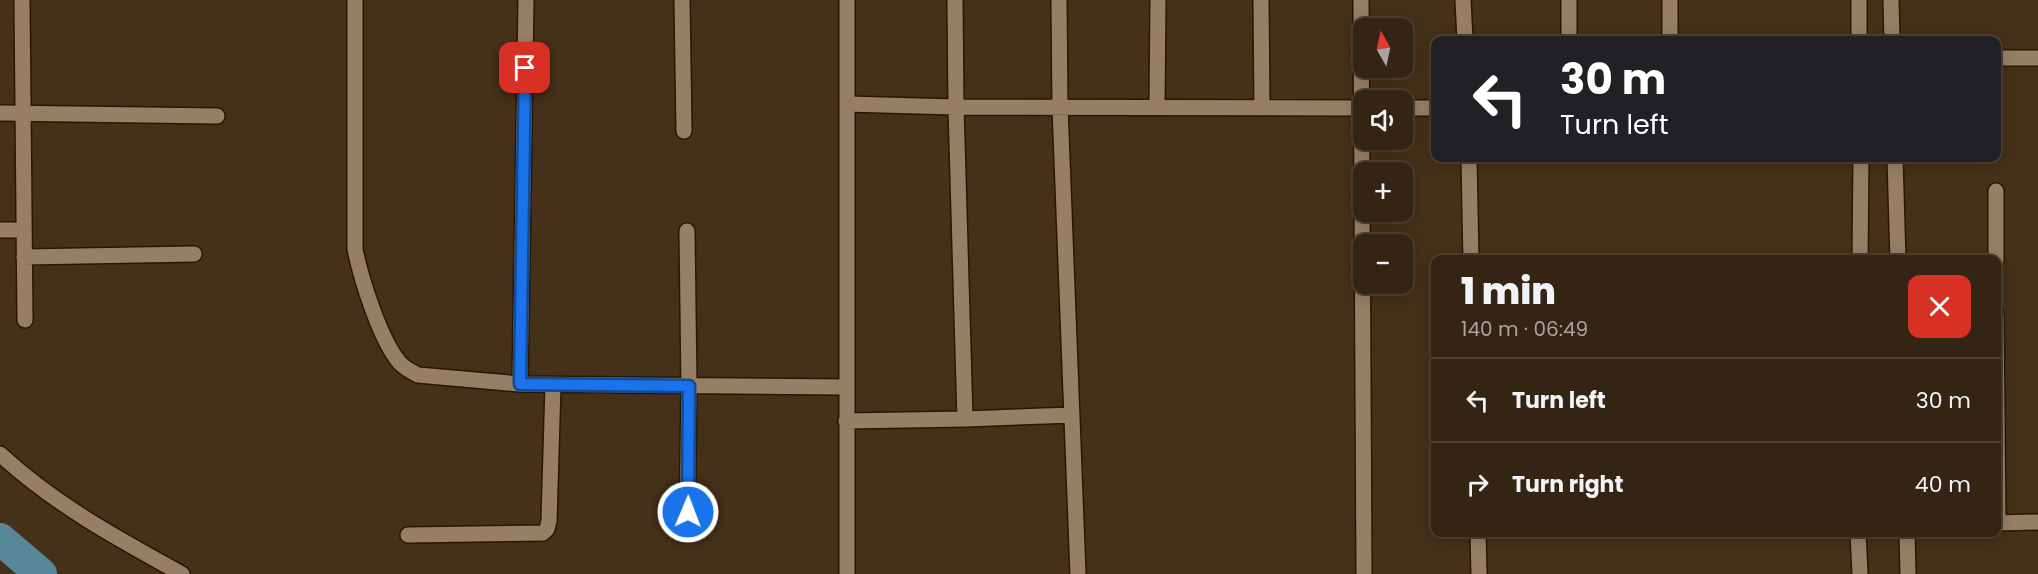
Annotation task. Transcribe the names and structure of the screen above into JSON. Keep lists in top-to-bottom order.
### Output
{
  "north": "top",
  "page": {
    "map_buttons": ["+", "−"],
    "turn": ["30 m", "Turn left"],
    "heading": ["1 min", "140 m · 06:49"],
    "list": [
      {
        "name": "Turn left",
        "value": "30 m"
      },
      {
        "name": "Turn right",
        "value": "40 m"
      }
    ]
  }
}
